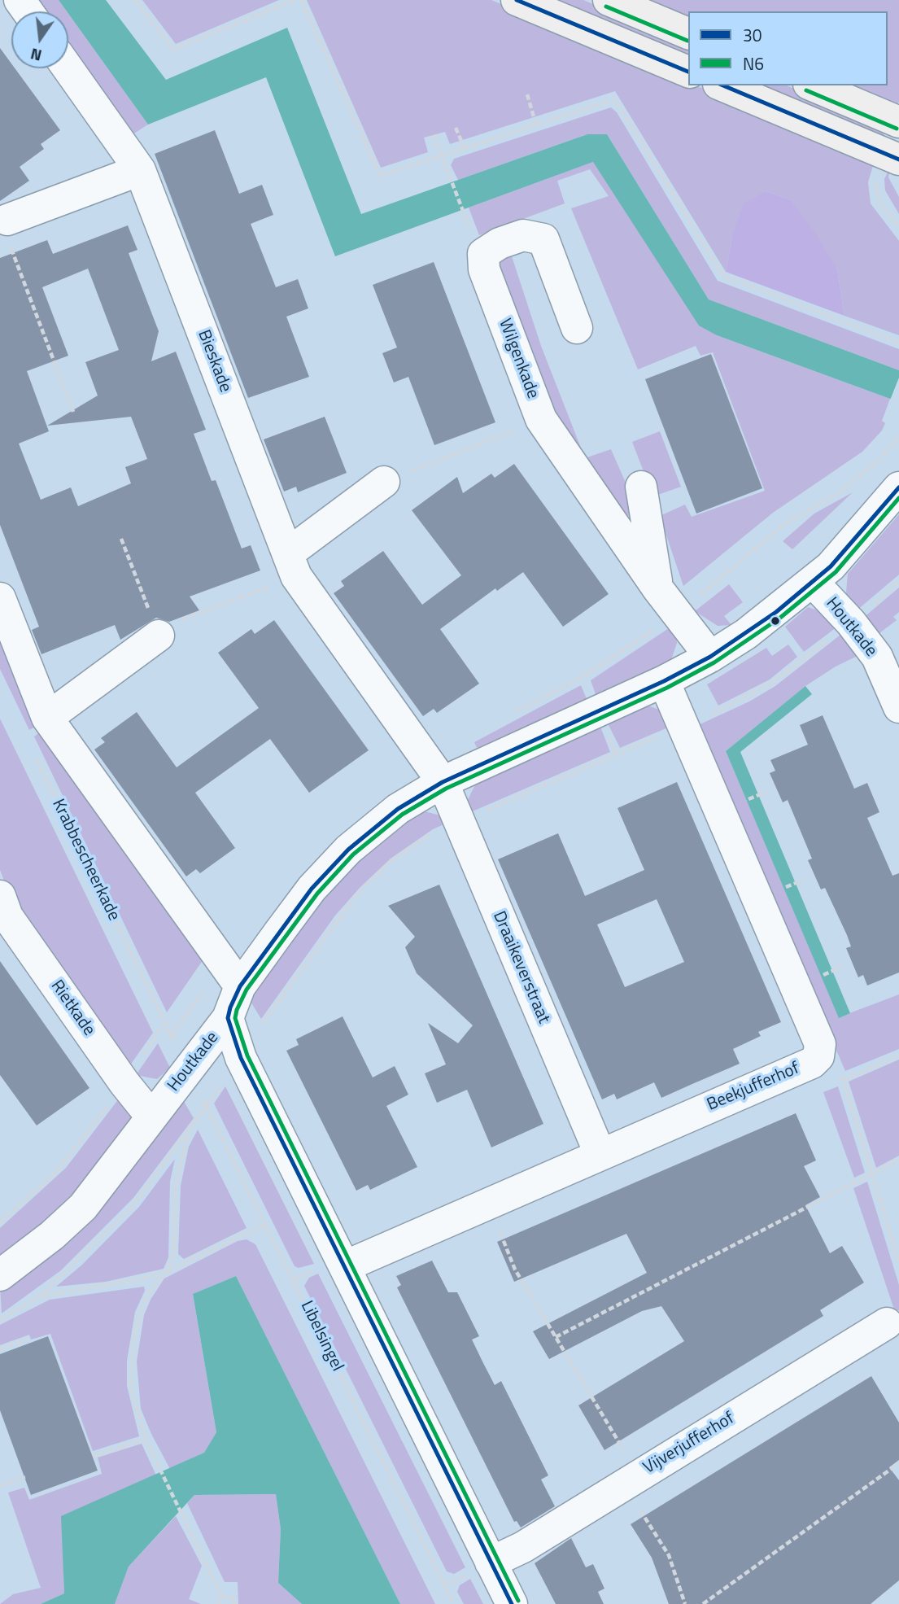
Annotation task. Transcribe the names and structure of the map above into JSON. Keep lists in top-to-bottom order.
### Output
{
  "streets": {
    "street": [
      "Wilgenkade",
      "Bieskade",
      "Houtkade",
      "Draaikeverstraat",
      "Rietkade",
      "Beekjufferhof",
      "Vijverjufferhof"
    ],
    "path": ["Krabbescheerkade", "Libelsingel"]
  },
  "crossings": [
    ["Wilgenkade", "Houtkade"],
    ["Bieskade", "Houtkade"],
    ["Bieskade", "Draaikeverstraat"],
    ["Houtkade", "Draaikeverstraat"],
    ["Houtkade", "Rietkade"],
    ["Houtkade", "Beekjufferhof"],
    ["Houtkade", "Libelsingel"],
    ["Draaikeverstraat", "Beekjufferhof"]
  ],
  "lines": ["transit line 30", "transit line N6"],
  "legend": ["30", "N6"],
  "north": "bottom"
}
